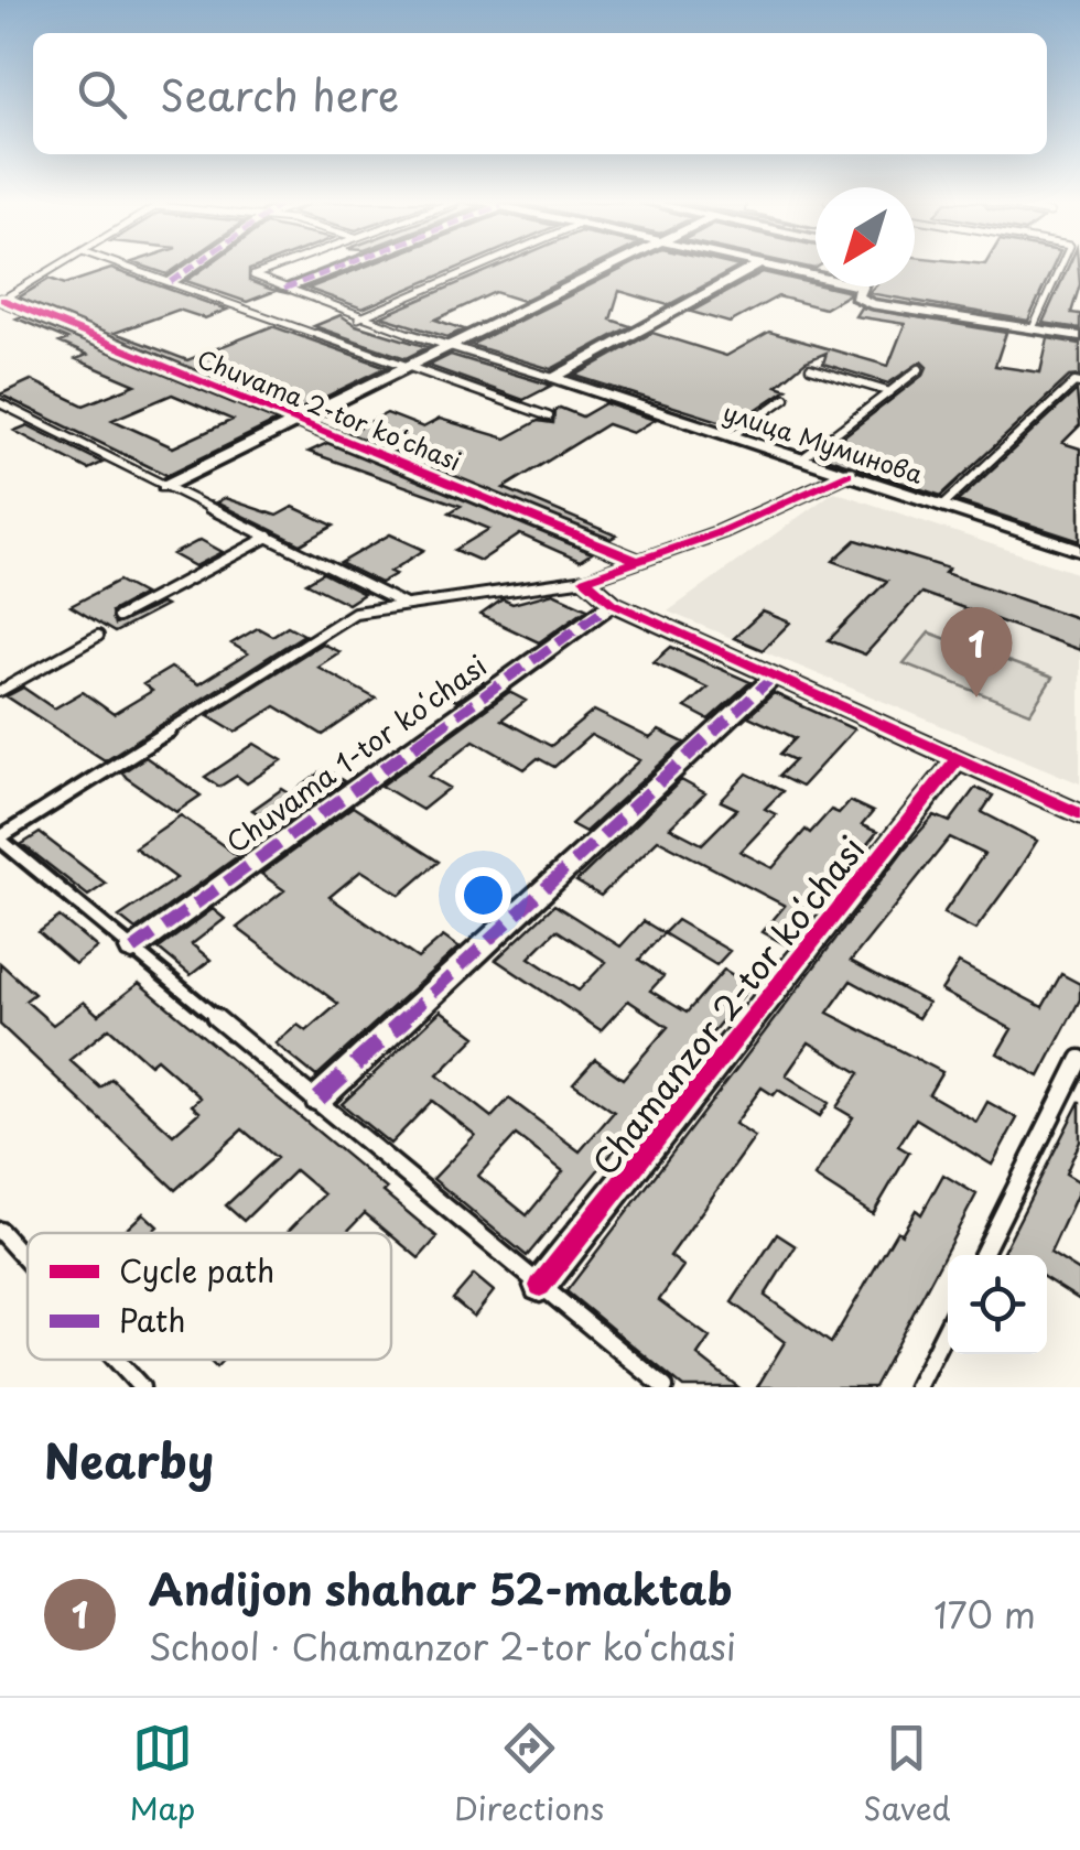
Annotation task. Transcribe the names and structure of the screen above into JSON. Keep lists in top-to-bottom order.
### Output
{
  "streets": {
    "street": [
      "Chuvama 2-tor koʻchasi",
      "улица Муминова",
      "Chuvama 1-tor koʻchasi",
      "Chamanzor 2-tor koʻchasi"
    ]
  },
  "legend": ["Cycle path", "Path"],
  "north": "bottom left",
  "page": {
    "search": "Search here",
    "pins": "1",
    "heading": "Nearby",
    "list": [
      {
        "mark": "1",
        "name": "Andijon shahar 52-maktab",
        "note": "School · Chamanzor 2-tor koʻchasi",
        "value": "170 m"
      }
    ],
    "nav": ["Map", "Directions", "Saved"]
  }
}
